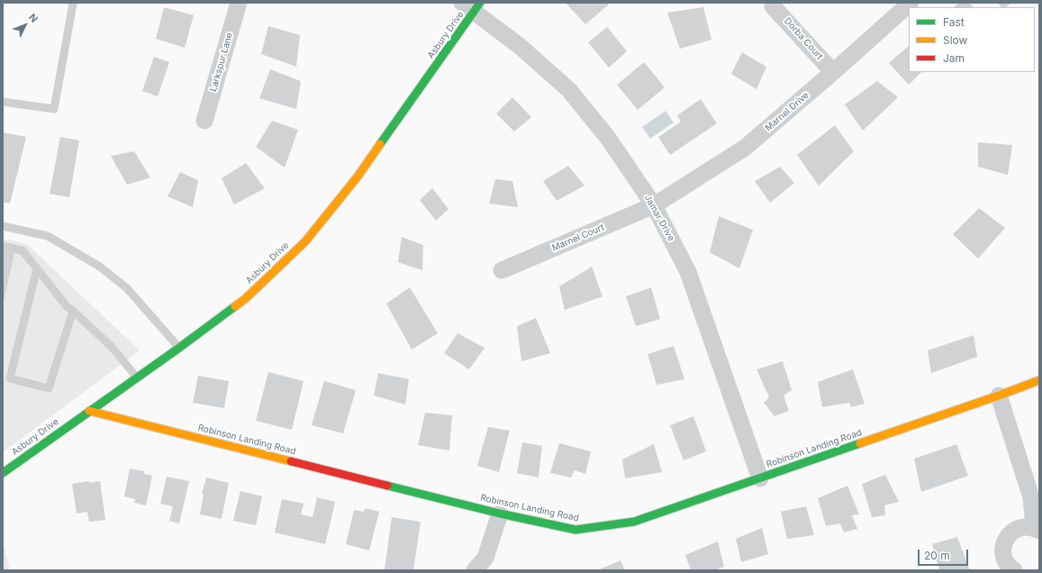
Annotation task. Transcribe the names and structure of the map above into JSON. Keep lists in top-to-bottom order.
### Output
{
  "streets": {
    "street": [
      "Asbury Drive",
      "Dorba Court",
      "Larkspur Lane",
      "Marnel Drive",
      "Jamar Drive",
      "Marnel Court",
      "Robinson Landing Road"
    ]
  },
  "crossings": [
    ["Asbury Drive", "Jamar Drive"],
    ["Asbury Drive", "Robinson Landing Road"],
    ["Dorba Court", "Marnel Drive"],
    ["Marnel Drive", "Jamar Drive"],
    ["Marnel Drive", "Marnel Court"],
    ["Jamar Drive", "Marnel Court"],
    ["Jamar Drive", "Robinson Landing Road"]
  ],
  "legend": ["Fast", "Slow", "Jam"],
  "scale_bar": "20 m",
  "north": "top right"
}
